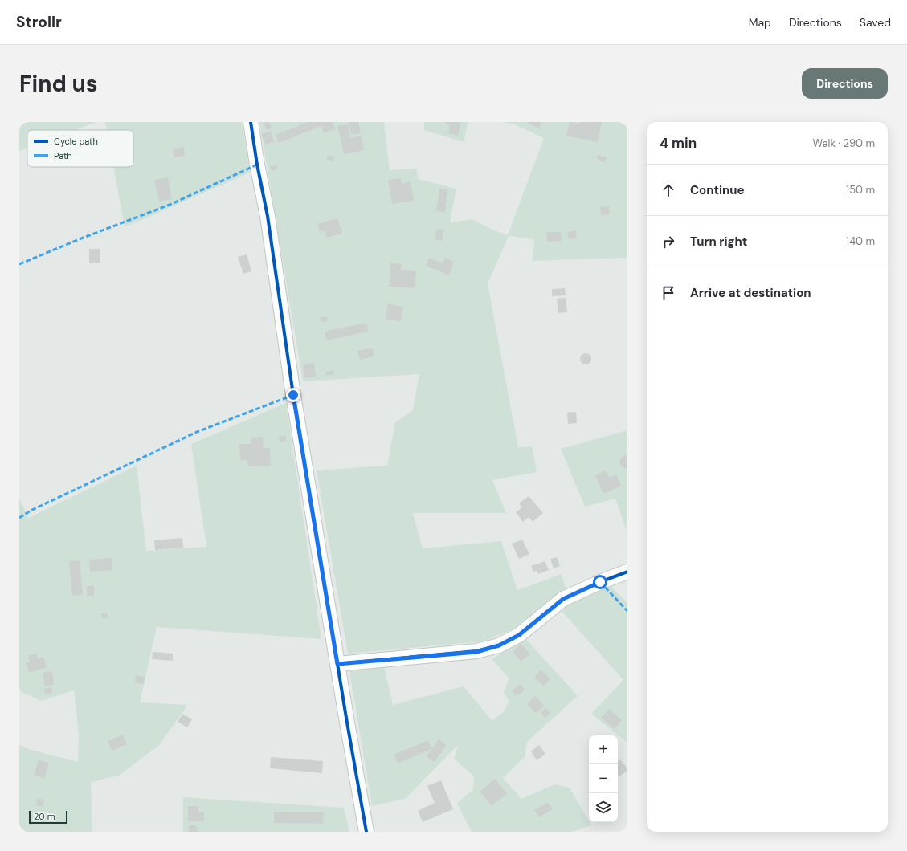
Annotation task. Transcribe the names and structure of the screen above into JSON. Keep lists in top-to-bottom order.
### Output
{
  "legend": ["Cycle path", "Path"],
  "scale_bar": "20 m",
  "page": {
    "header": "Strollr",
    "nav": ["Map", "Directions", "Saved"],
    "buttons": "Directions",
    "title": "Find us",
    "heading": ["4 min", "Walk · 290 m"],
    "list": [
      ["Continue", "150 m"],
      ["Turn right", "140 m"],
      "Arrive at destination"
    ],
    "map_buttons": ["+", "−"],
    "scale": "20 m"
  }
}
